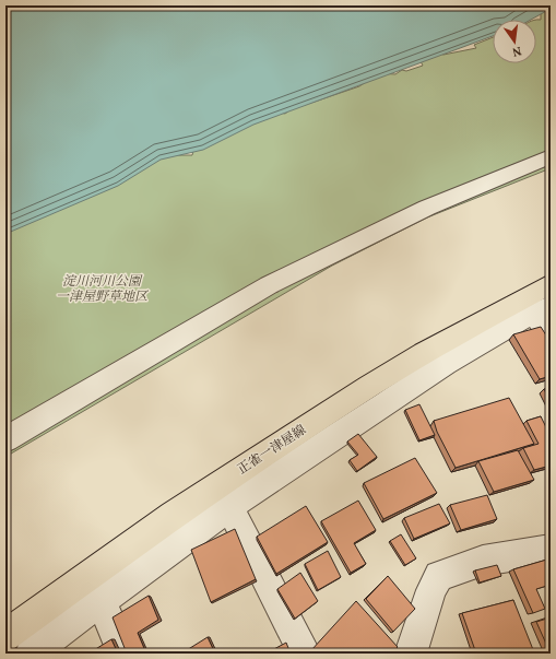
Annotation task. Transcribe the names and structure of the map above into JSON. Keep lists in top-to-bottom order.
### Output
{
  "streets": {
    "main road": ["正雀一津屋線"]
  },
  "parks": ["淀川河川公園 一津屋野草地区"],
  "north": "bottom"
}
